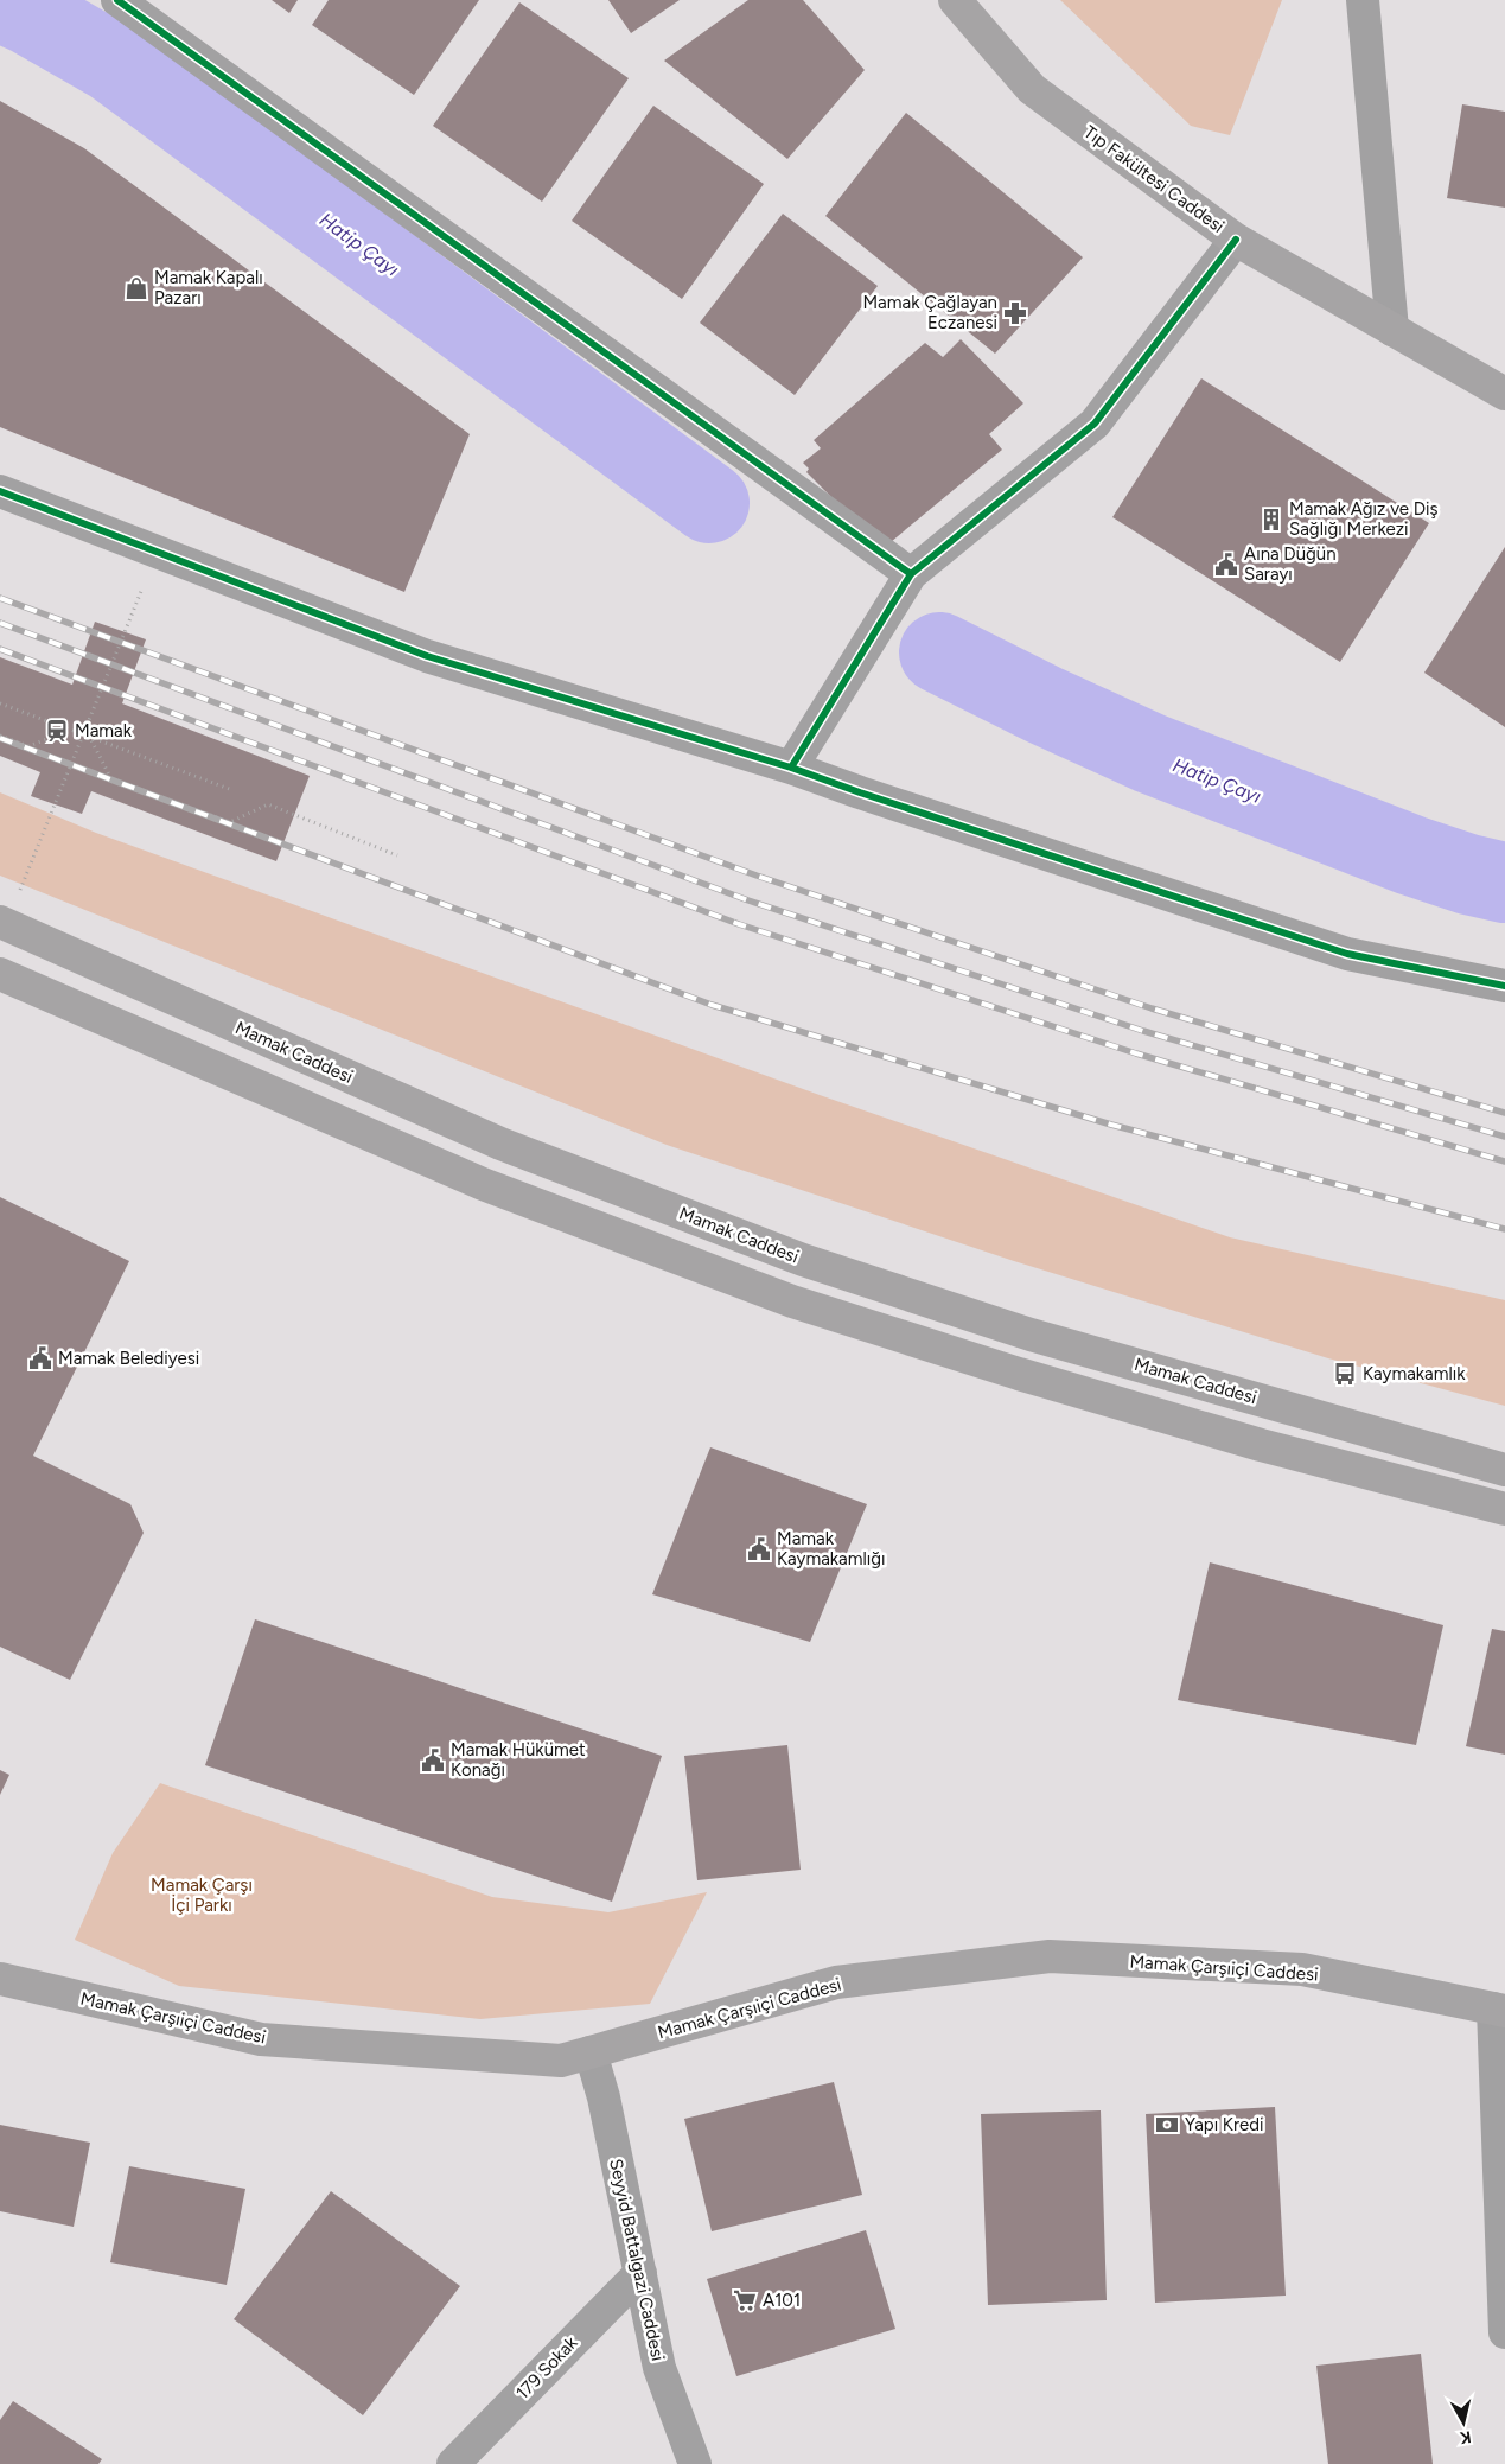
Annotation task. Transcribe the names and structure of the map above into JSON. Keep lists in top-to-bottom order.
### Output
{
  "streets": {
    "main road": ["Tıp Fakültesi Caddesi", "Mamak Caddesi", "Mamak Çarşıiçi Caddesi"],
    "street": ["Seyyid Battalgazi Caddesi", "179 Sokak"]
  },
  "crossings": [
    ["Mamak Çarşıiçi Caddesi", "Seyyid Battalgazi Caddesi"],
    ["Seyyid Battalgazi Caddesi", "179 Sokak"]
  ],
  "water": ["Hatip Çayı"],
  "parks": ["Mamak Çarşı İçi Parkı"],
  "places": {
    "shop": ["Mamak Kapalı Pazarı"],
    "pharmacy": ["Mamak Çağlayan Eczanesi"],
    "building": ["Mamak Ağız ve Diş Sağlığı Merkezi"],
    "public building": [
      "Aına Düğün Sarayı",
      "Mamak Belediyesi",
      "Mamak Kaymakamlığı",
      "Mamak Hükümet Konağı"
    ],
    "station": ["Mamak"],
    "bus stop": ["Kaymakamlık"],
    "bank": ["Yapı Kredi"],
    "supermarket": ["A101"]
  },
  "north": "bottom"
}
